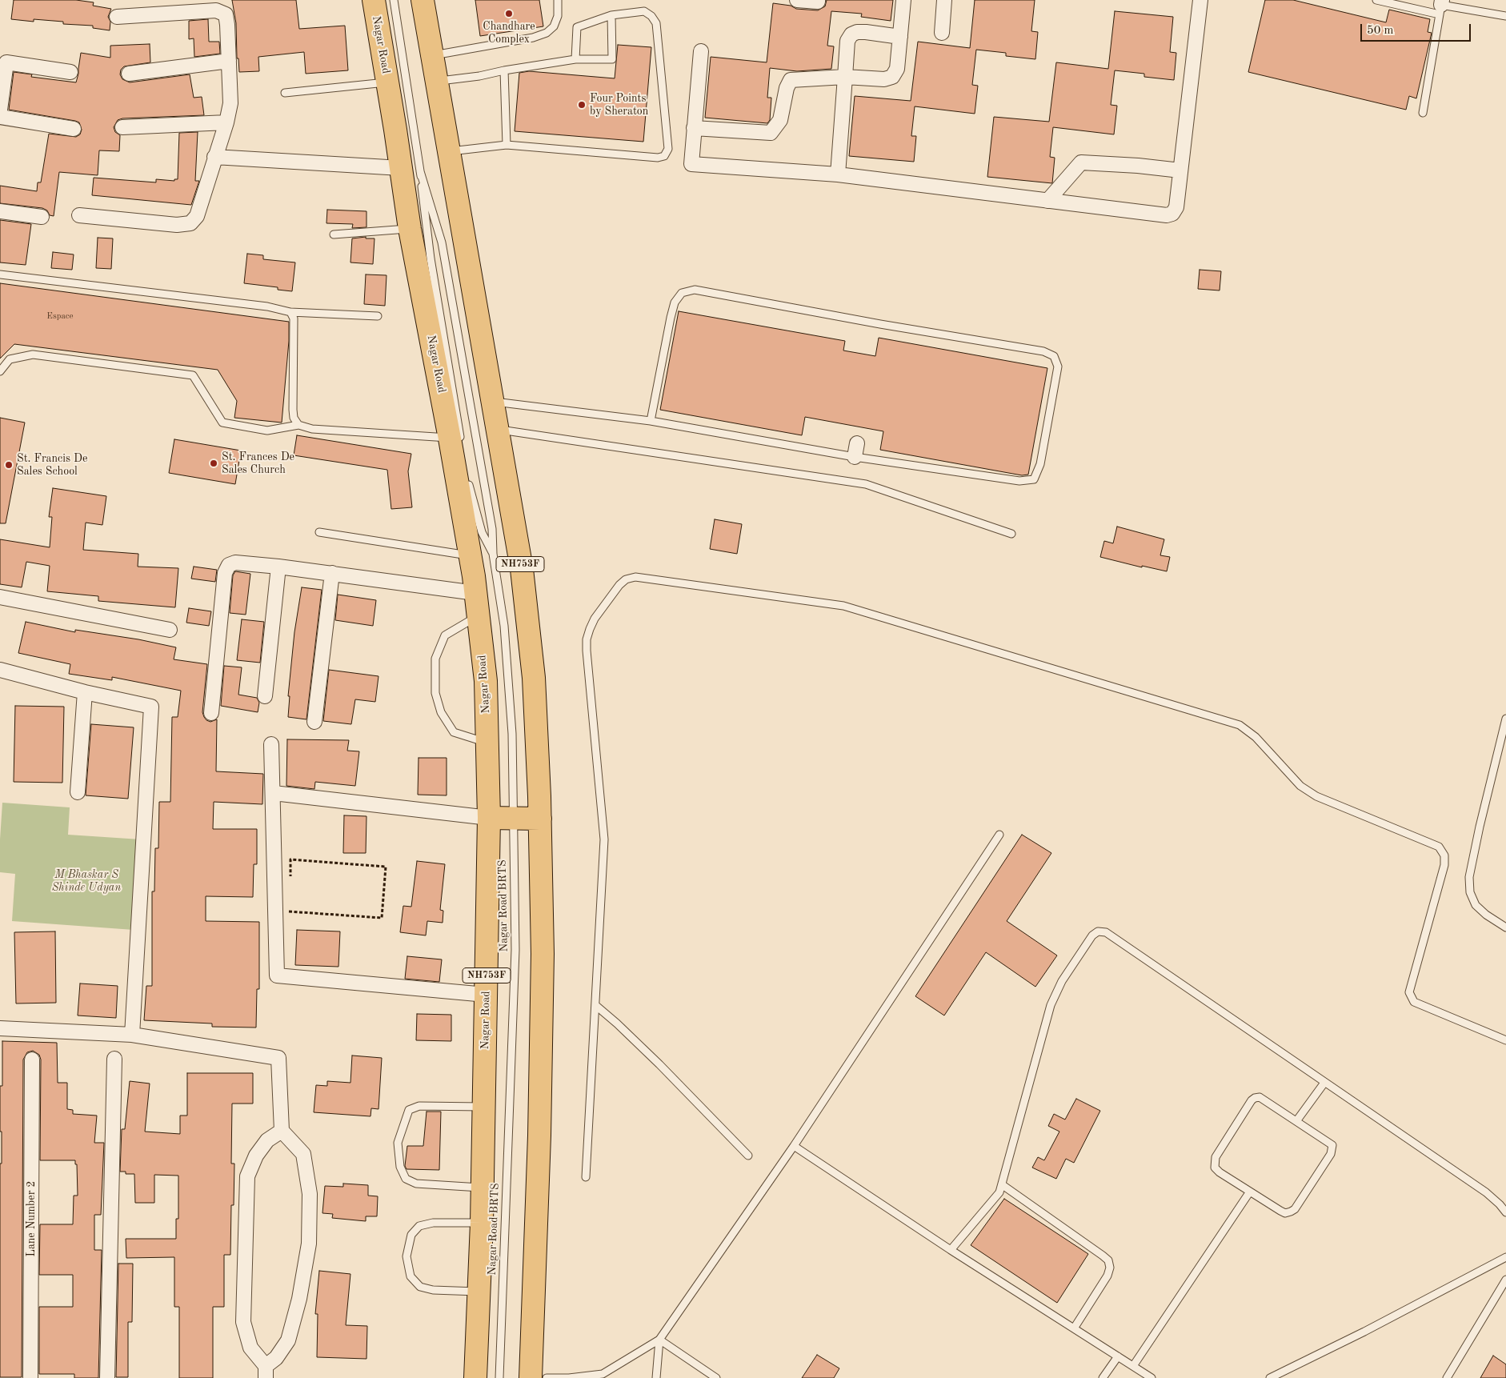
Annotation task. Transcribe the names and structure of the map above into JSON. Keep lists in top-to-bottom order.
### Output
{
  "streets": {
    "highway": ["Nagar Road", "NH753F"],
    "street": ["Lane Number 2"],
    "lane": ["Nagar Road BRTS"]
  },
  "parks": ["M Bhaskar S Shinde Udyan"],
  "places": [
    "Chandhare Complex",
    "Four Points by Sheraton",
    "St. Frances De Sales Church",
    "St. Francis De Sales School"
  ],
  "house_numbers": ["Espace"],
  "scale_bar": "50 m"
}
